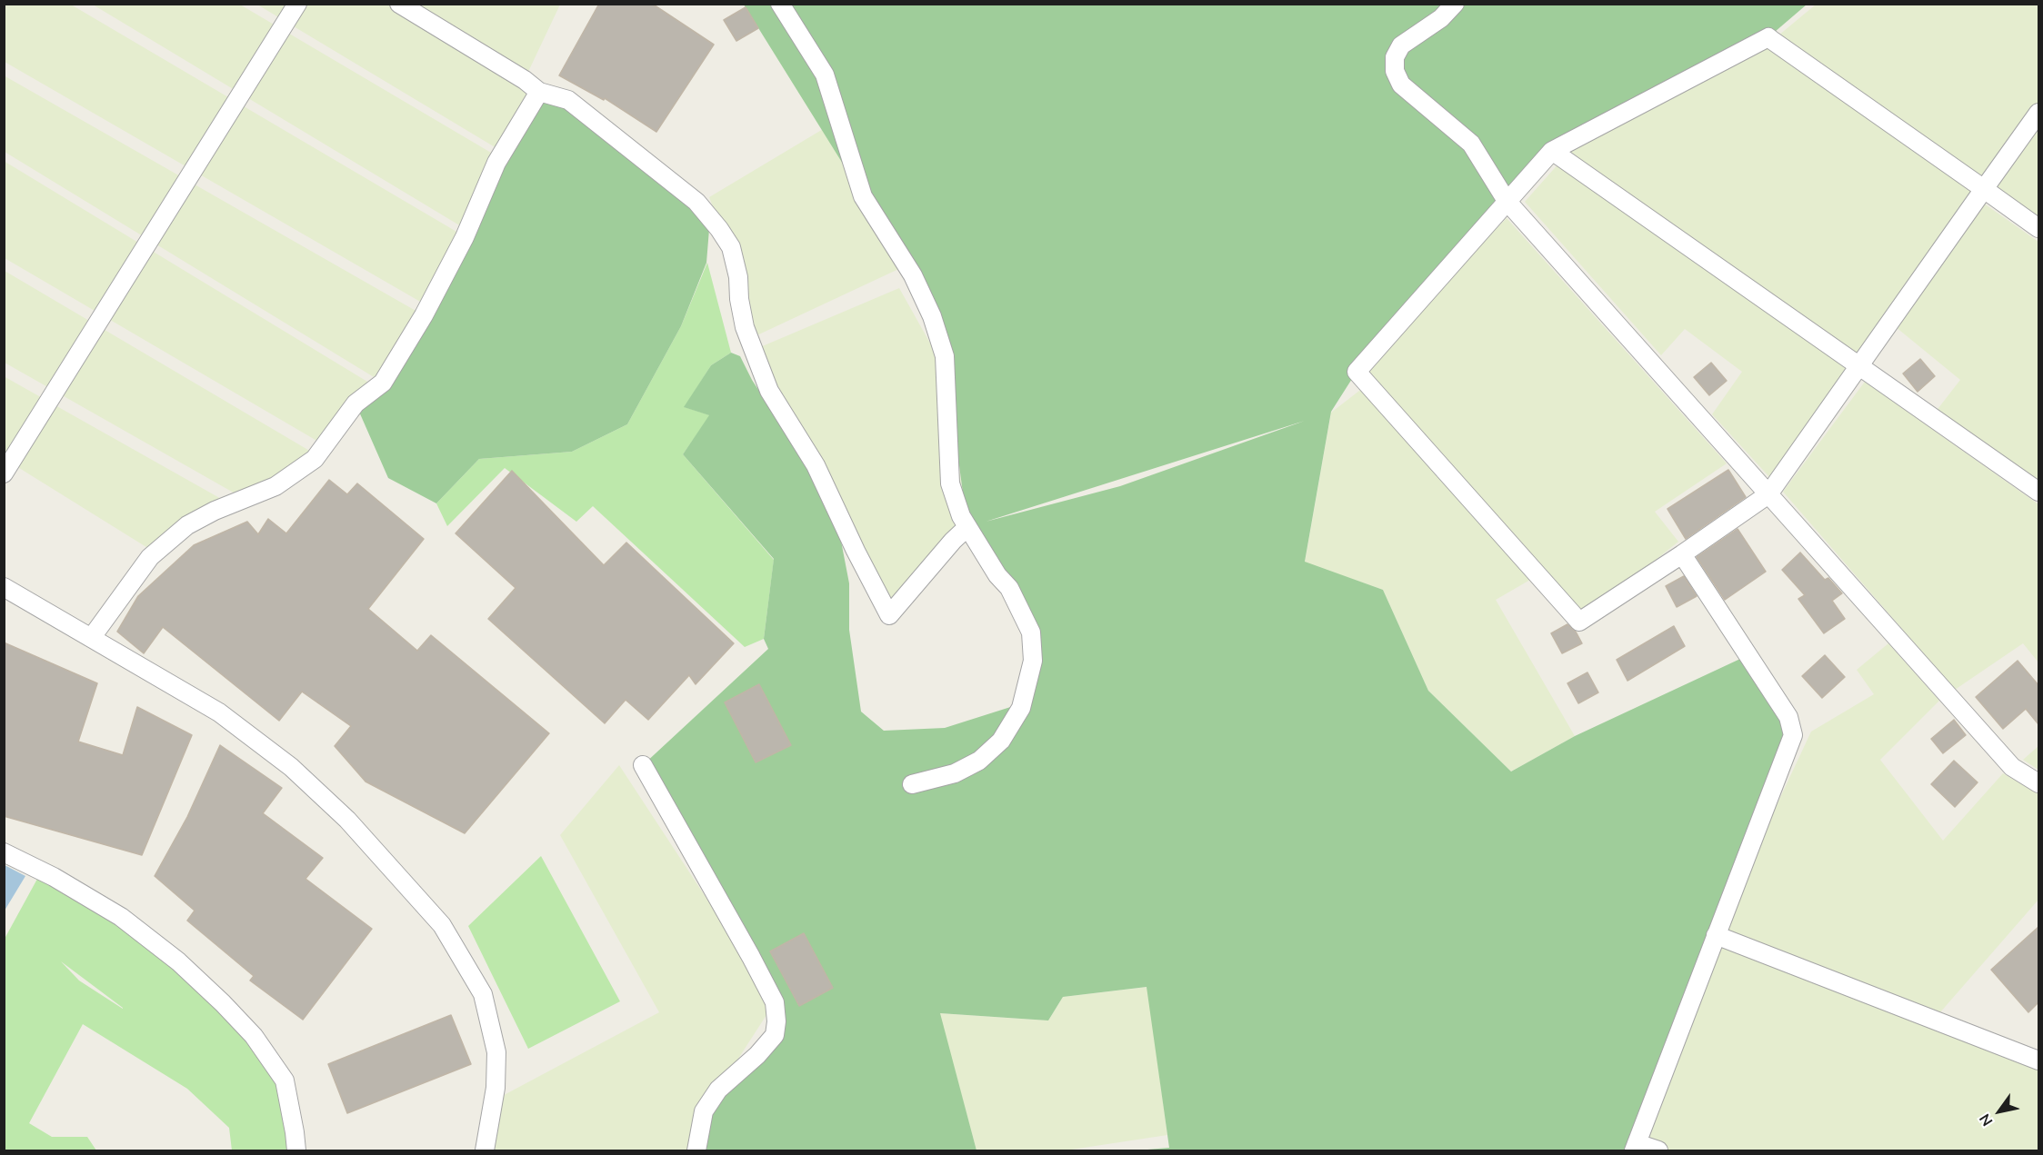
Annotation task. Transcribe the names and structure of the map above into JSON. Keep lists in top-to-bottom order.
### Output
{
  "north": "bottom left"
}
